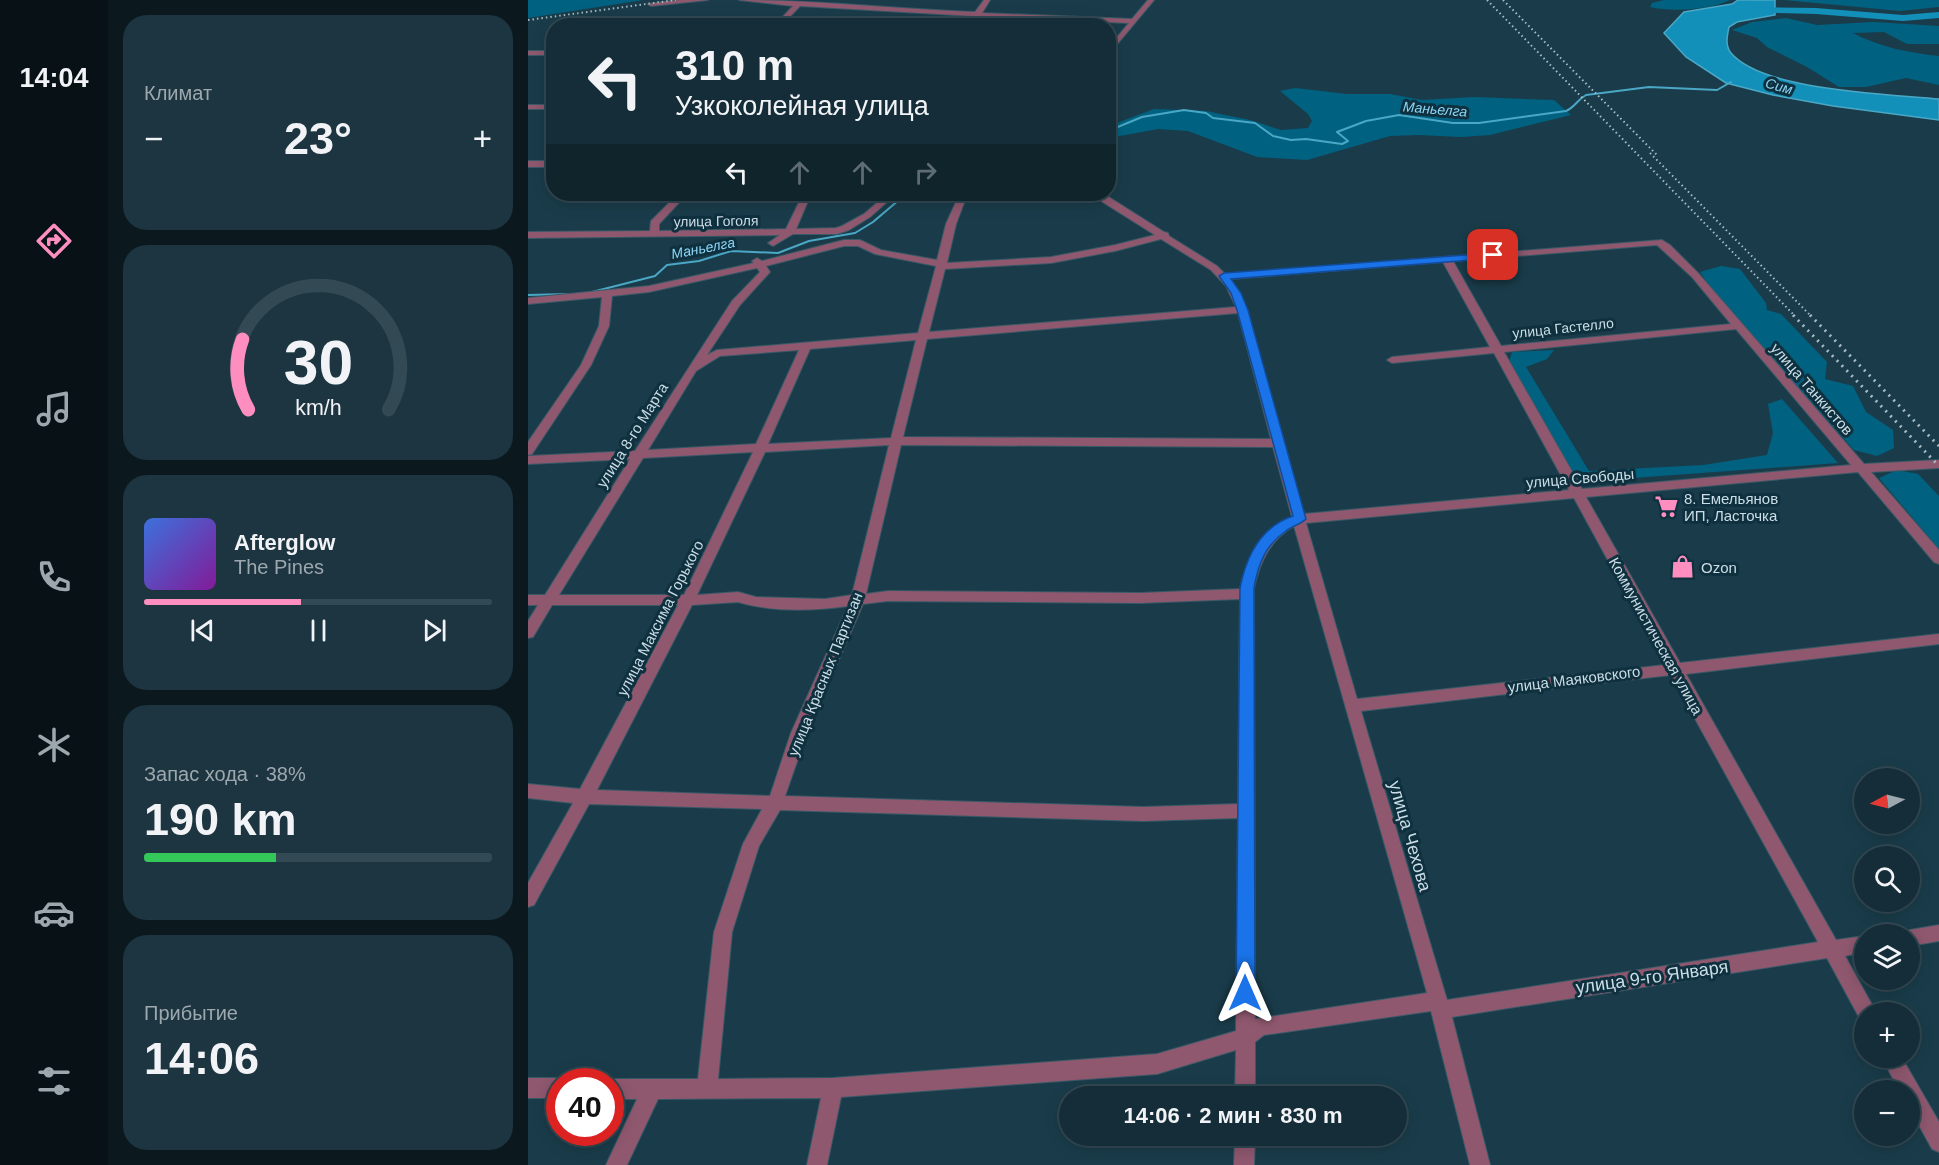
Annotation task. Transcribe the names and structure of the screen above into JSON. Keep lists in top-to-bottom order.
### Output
{
  "streets": {
    "street": [
      "улица Гоголя",
      "улица Гастелло",
      "улица Танкистов",
      "улица 8-го Марта",
      "улица Свободы",
      "улица Максима Горького",
      "Коммунистическая улица",
      "улица Красных Партизан",
      "улица Маяковского",
      "улица Чехова",
      "улица 9-го Января"
    ]
  },
  "crossings": [
    ["улица Гастелло", "улица Танкистов"],
    ["улица Гастелло", "Коммунистическая улица"],
    ["улица Танкистов", "улица Свободы"],
    ["улица Танкистов", "Коммунистическая улица"],
    ["улица Свободы", "Коммунистическая улица"],
    ["улица Свободы", "улица Чехова"],
    ["Коммунистическая улица", "улица Маяковского"],
    ["Коммунистическая улица", "улица 9-го Января"],
    ["улица Красных Партизан", "улица 9-го Января"],
    ["улица Маяковского", "улица Чехова"],
    ["улица Чехова", "улица 9-го Января"]
  ],
  "water": ["Сим", "Маньелга"],
  "places": {
    "supermarket": ["8. Емельянов ИП, Ласточка"],
    "shop": ["Ozon"]
  },
  "north": "left",
  "page": {
    "tabs": "14:04",
    "tile": [
      "Климат",
      ["Запас хода · 38%", "190 km"],
      ["Прибытие", "14:06"]
    ],
    "turn": ["310 m", "Узкоколейная улица"],
    "heat": ["−", "23°", "+"],
    "song": ["Afterglow", "The Pines"],
    "map_buttons": ["+", "−"],
    "limit": "40",
    "trip": "14:06 · 2 мин · 830 m",
    "gauge": ["30", "km/h"]
  }
}
